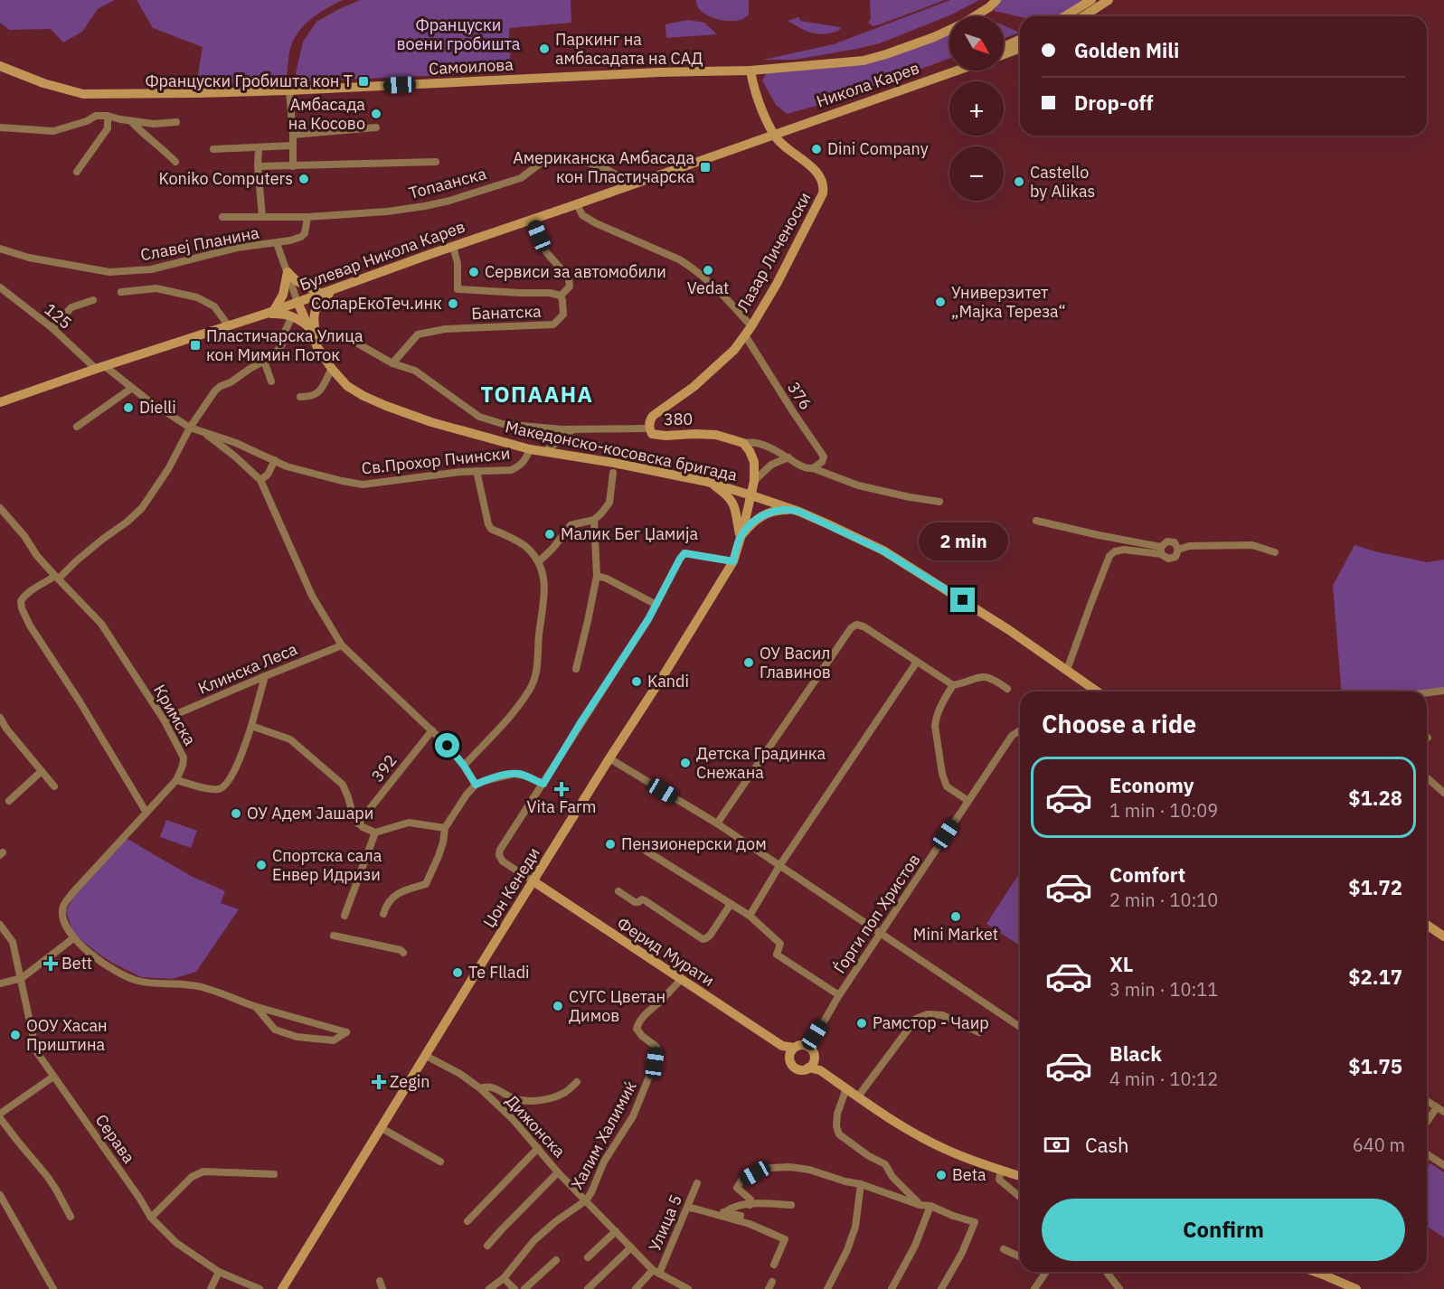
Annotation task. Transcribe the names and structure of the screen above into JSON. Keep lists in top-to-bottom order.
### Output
{
  "streets": {
    "street": [
      "Самоилова",
      "Никола Карев",
      "Топаанска",
      "Славеј Планина",
      "Лазар Личеноски",
      "Булевар Никола Карев",
      "Банатска",
      "125",
      "376",
      "380",
      "Македонско-косовска бригада",
      "Св.Прохор Пчински",
      "Клинска Леса",
      "Кримска",
      "392",
      "Џон Кенеди",
      "Ѓорги поп Христов",
      "Ферид Мурати",
      "Дижонска",
      "Халим Халимиќ",
      "Серава",
      "Улица 5"
    ]
  },
  "crossings": [
    ["Самоилова", "Лазар Личеноски"],
    ["Никола Карев", "Лазар Личеноски"],
    ["Никола Карев", "Булевар Никола Карев"],
    ["Топаанска", "Славеј Планина"],
    ["Топаанска", "Булевар Никола Карев"],
    ["Славеј Планина", "Булевар Никола Карев"],
    ["Славеј Планина", "Македонско-косовска бригада"],
    ["Лазар Личеноски", "Булевар Никола Карев"],
    ["Лазар Личеноски", "376"],
    ["Лазар Личеноски", "380"],
    ["Булевар Никола Карев", "Банатска"],
    ["Булевар Никола Карев", "125"],
    ["Булевар Никола Карев", "Македонско-косовска бригада"],
    ["Булевар Никола Карев", "Св.Прохор Пчински"],
    ["Банатска", "380"],
    ["125", "Св.Прохор Пчински"],
    ["Македонско-косовска бригада", "Св.Прохор Пчински"],
    ["Македонско-косовска бригада", "Џон Кенеди"],
    ["Клинска Леса", "Кримска"],
    ["Џон Кенеди", "Ферид Мурати"],
    ["Џон Кенеди", "Дижонска"],
    ["Ѓорги поп Христов", "Ферид Мурати"],
    ["Ферид Мурати", "Халим Халимиќ"],
    ["Дижонска", "Халим Халимиќ"],
    ["Дижонска", "Улица 5"]
  ],
  "districts": ["ТОПААНА"],
  "parks": ["Француски воени гробишта"],
  "places": {
    "other": [
      "Паркинг на амбасадата на САД",
      "Амбасада на Косово",
      "Dini Company",
      "Koniko Computers",
      "Castello by Alikas",
      "Vedat",
      "Сервиси за автомобили",
      "Универзитет „Мајка Тереза“",
      "СоларЕкоТеч.инк",
      "Dielli",
      "Малик Бег Џамија",
      "ОУ Васил Главинов",
      "Kandi",
      "Детска Градинка Снежана",
      "ОУ Адем Јашари",
      "Пензионерски дом",
      "Спортска сала Енвер Идризи",
      "Mini Market",
      "Te Flladi",
      "СУГС Цветан Димов",
      "Рамстор - Чаир",
      "ООУ Хасан Приштина",
      "Beta"
    ],
    "transit": ["Француски Гробишта кон Т", "Американска Амбасада кон Пластичарска", "Пластичарска Улица кон Мимин Поток"],
    "health": ["Vita Farm", "Bett", "Zegin"]
  },
  "north": "bottom right",
  "page": {
    "map_buttons": ["+", "−"],
    "banner": ["Golden Mili", "Drop-off"],
    "bubble": "2 min",
    "heading": "Choose a ride",
    "list": [
      {
        "name": "Economy",
        "note": "1 min · 10:09",
        "value": "$1.28"
      },
      {
        "name": "Comfort",
        "note": "2 min · 10:10",
        "value": "$1.72"
      },
      {
        "name": "XL",
        "note": "3 min · 10:11",
        "value": "$2.17"
      },
      {
        "name": "Black",
        "note": "4 min · 10:12",
        "value": "$1.75"
      }
    ],
    "pay": ["Cash", "640 m"],
    "buttons": "Confirm"
  }
}
